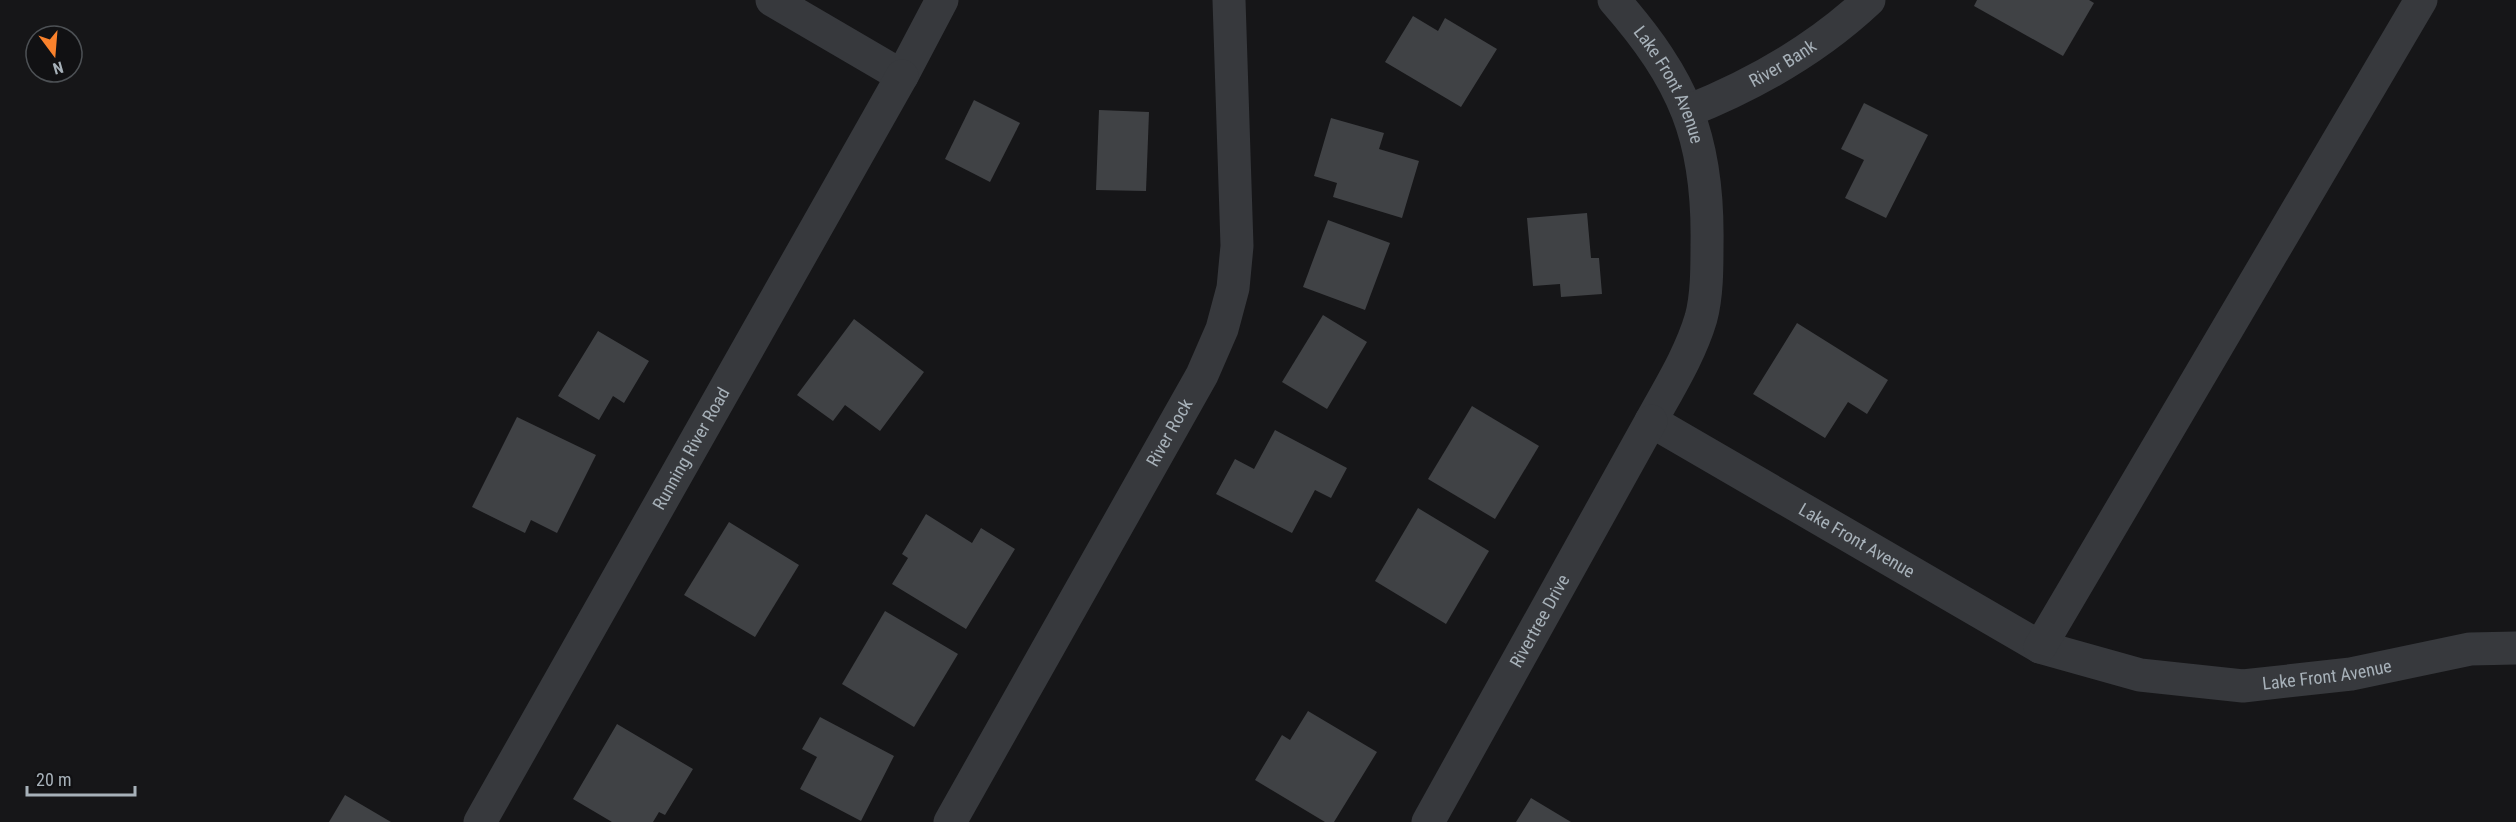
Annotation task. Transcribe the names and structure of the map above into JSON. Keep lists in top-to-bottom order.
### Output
{
  "streets": {
    "street": [
      "River Bank",
      "Lake Front Avenue",
      "River Rock",
      "Running River Road",
      "Rivertree Drive"
    ]
  },
  "crossings": [
    ["River Bank", "Lake Front Avenue"],
    ["Lake Front Avenue", "Rivertree Drive"]
  ],
  "scale_bar": "20 m",
  "north": "bottom"
}
